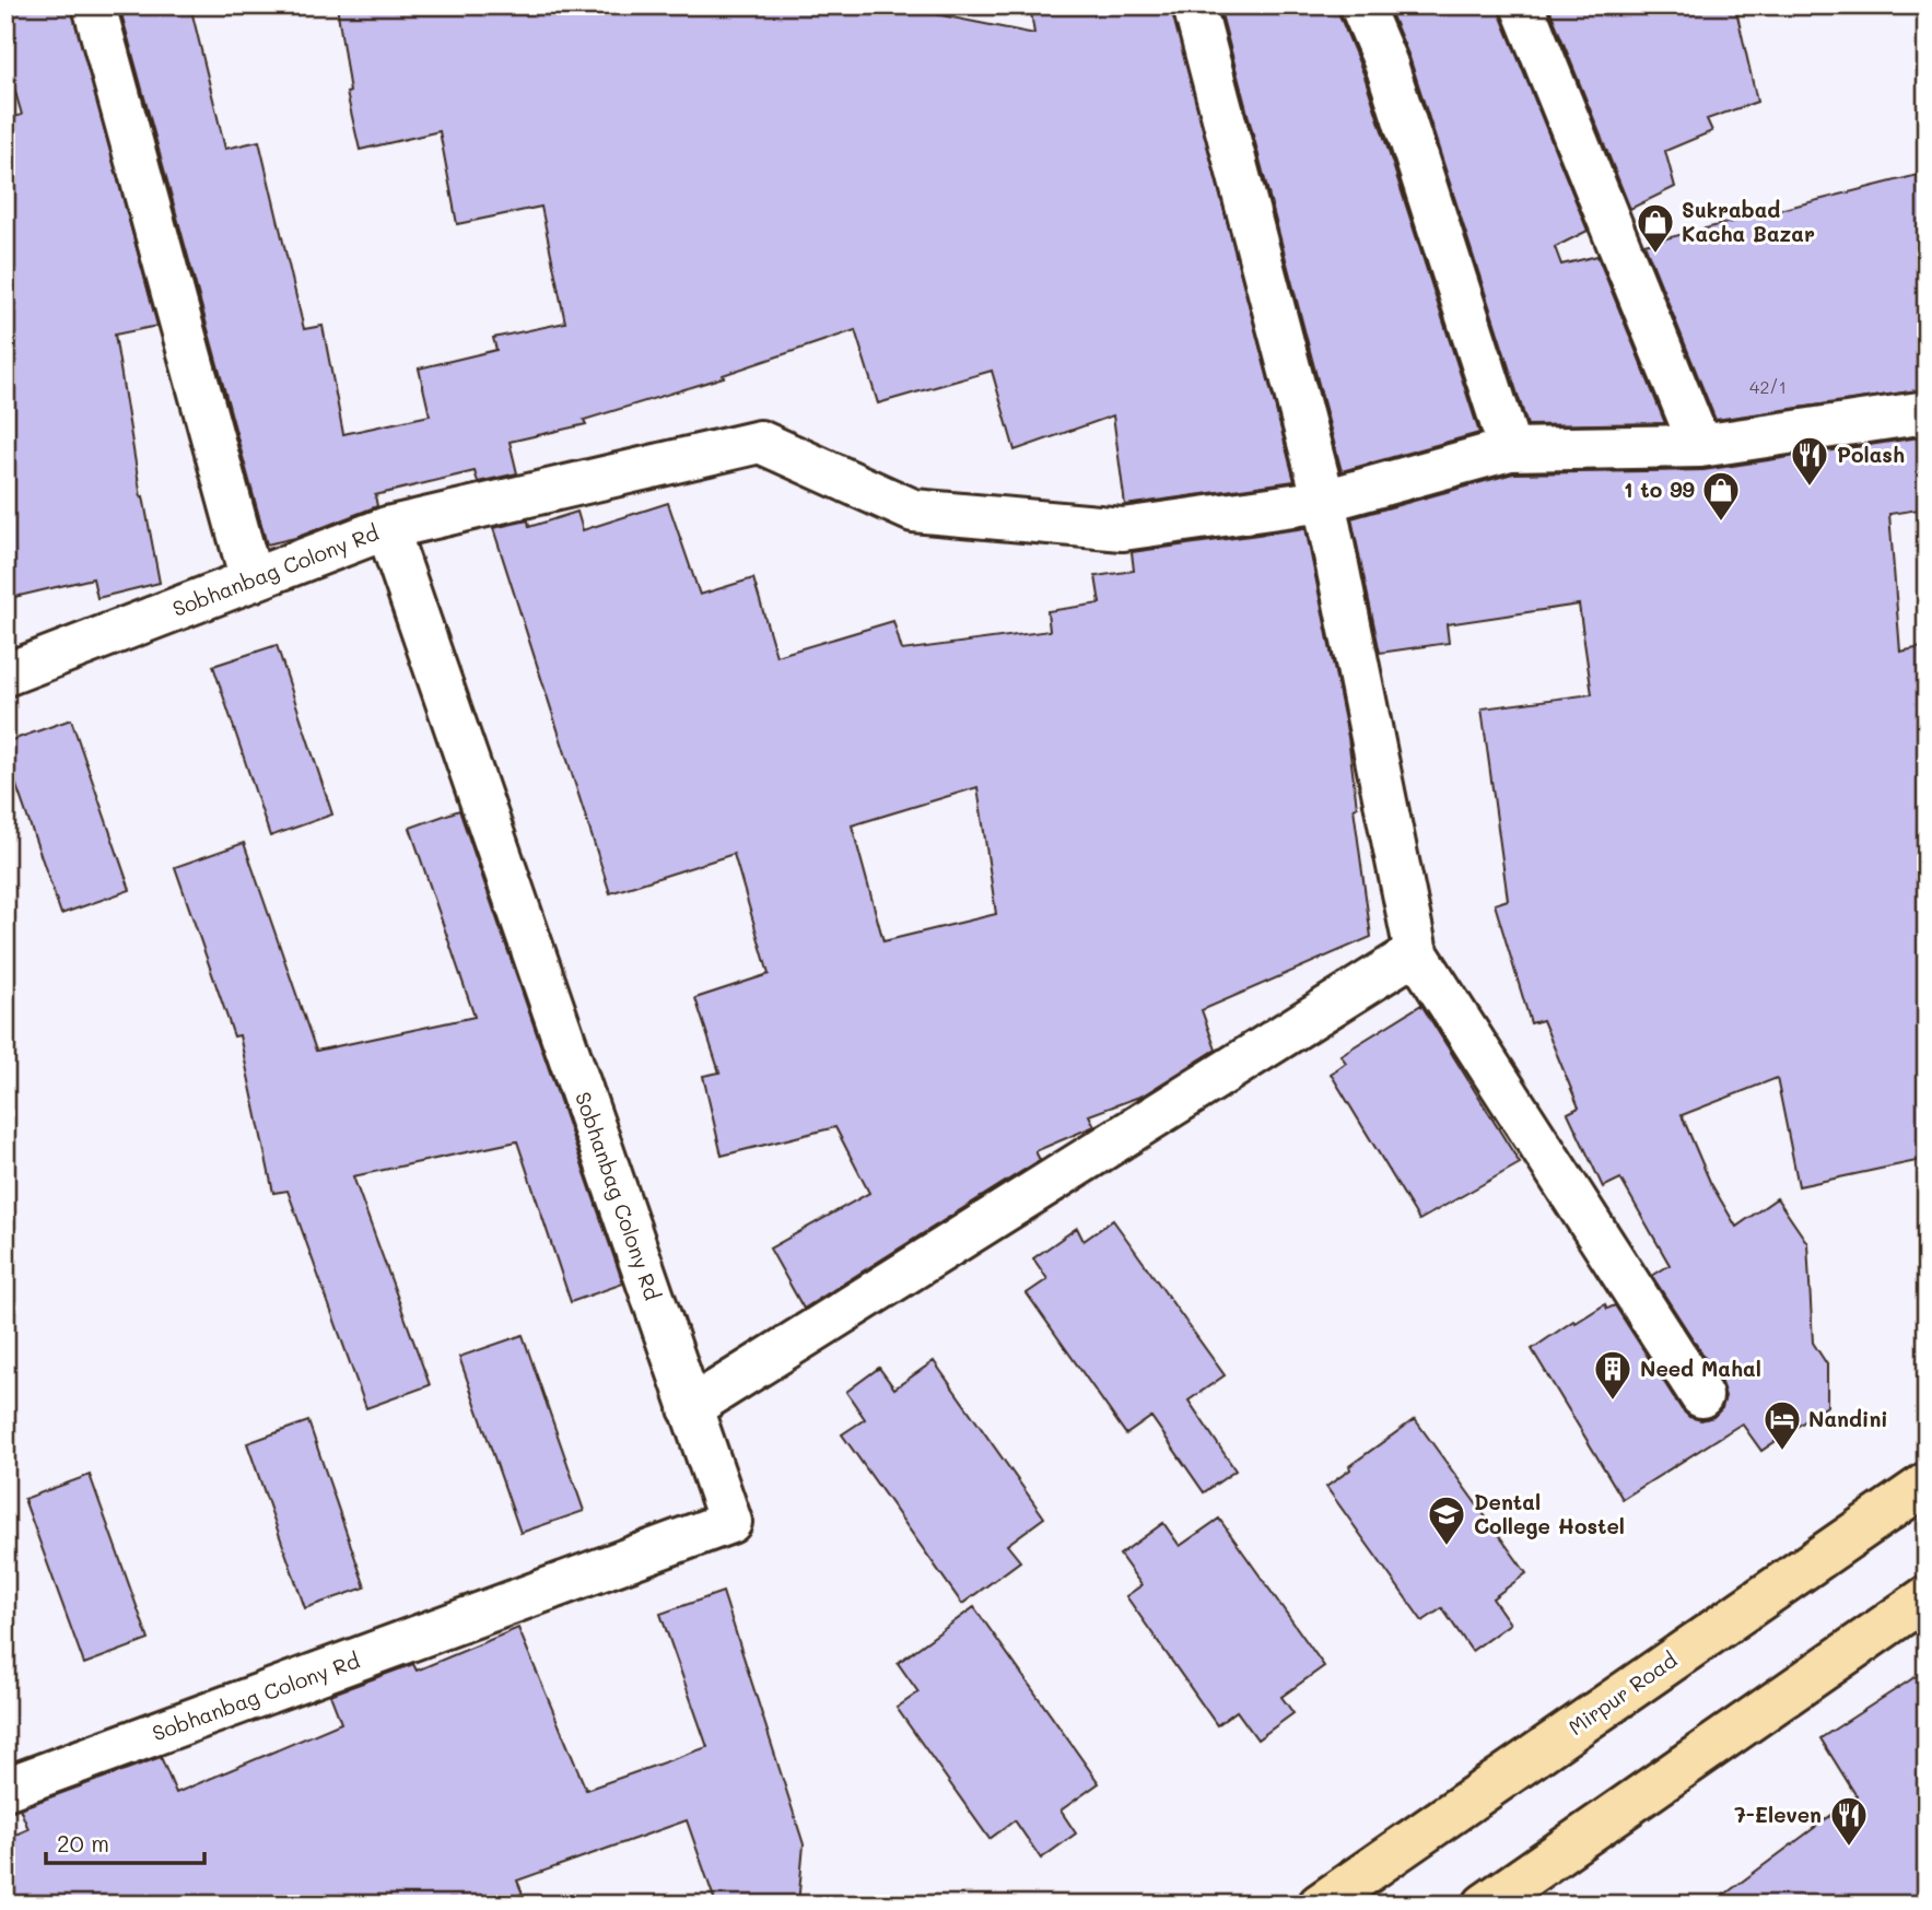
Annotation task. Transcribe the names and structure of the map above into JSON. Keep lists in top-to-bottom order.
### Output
{
  "streets": {
    "highway": ["Mirpur Road"],
    "street": ["Sobhanbag Colony Rd"]
  },
  "places": {
    "shop": ["Sukrabad Kacha Bazar", "1 to 99"],
    "restaurant": ["Polash", "7-Eleven"],
    "building": ["Need Mahal"],
    "hotel": ["Nandini"],
    "school or university": ["Dental College Hostel"]
  },
  "house_numbers": ["42/1"],
  "scale_bar": "20 m"
}
